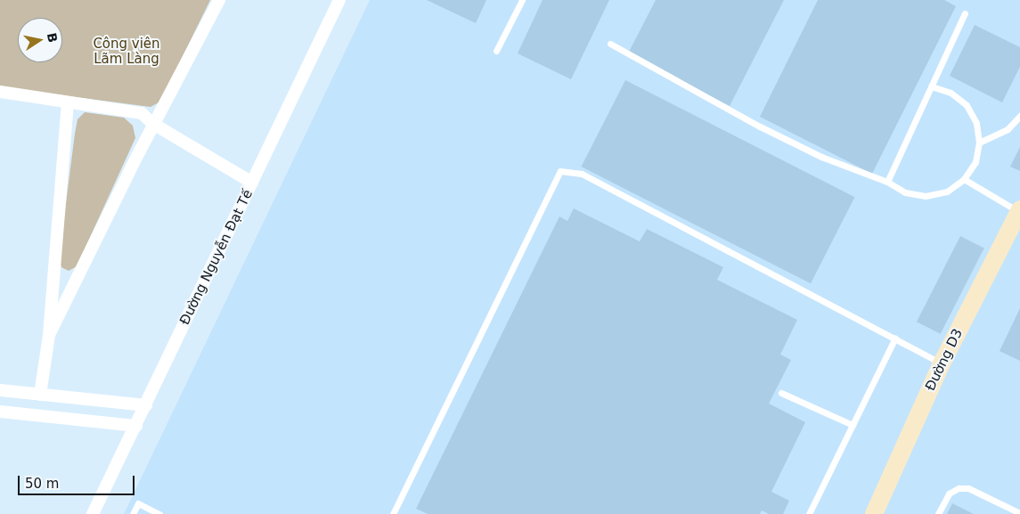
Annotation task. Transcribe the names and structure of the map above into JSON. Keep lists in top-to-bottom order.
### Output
{
  "streets": {
    "main road": ["Đường D3"],
    "street": ["Đường Nguyễn Đạt Tế"]
  },
  "parks": ["Công viên Lãm Làng"],
  "scale_bar": "50 m",
  "north": "right"
}
